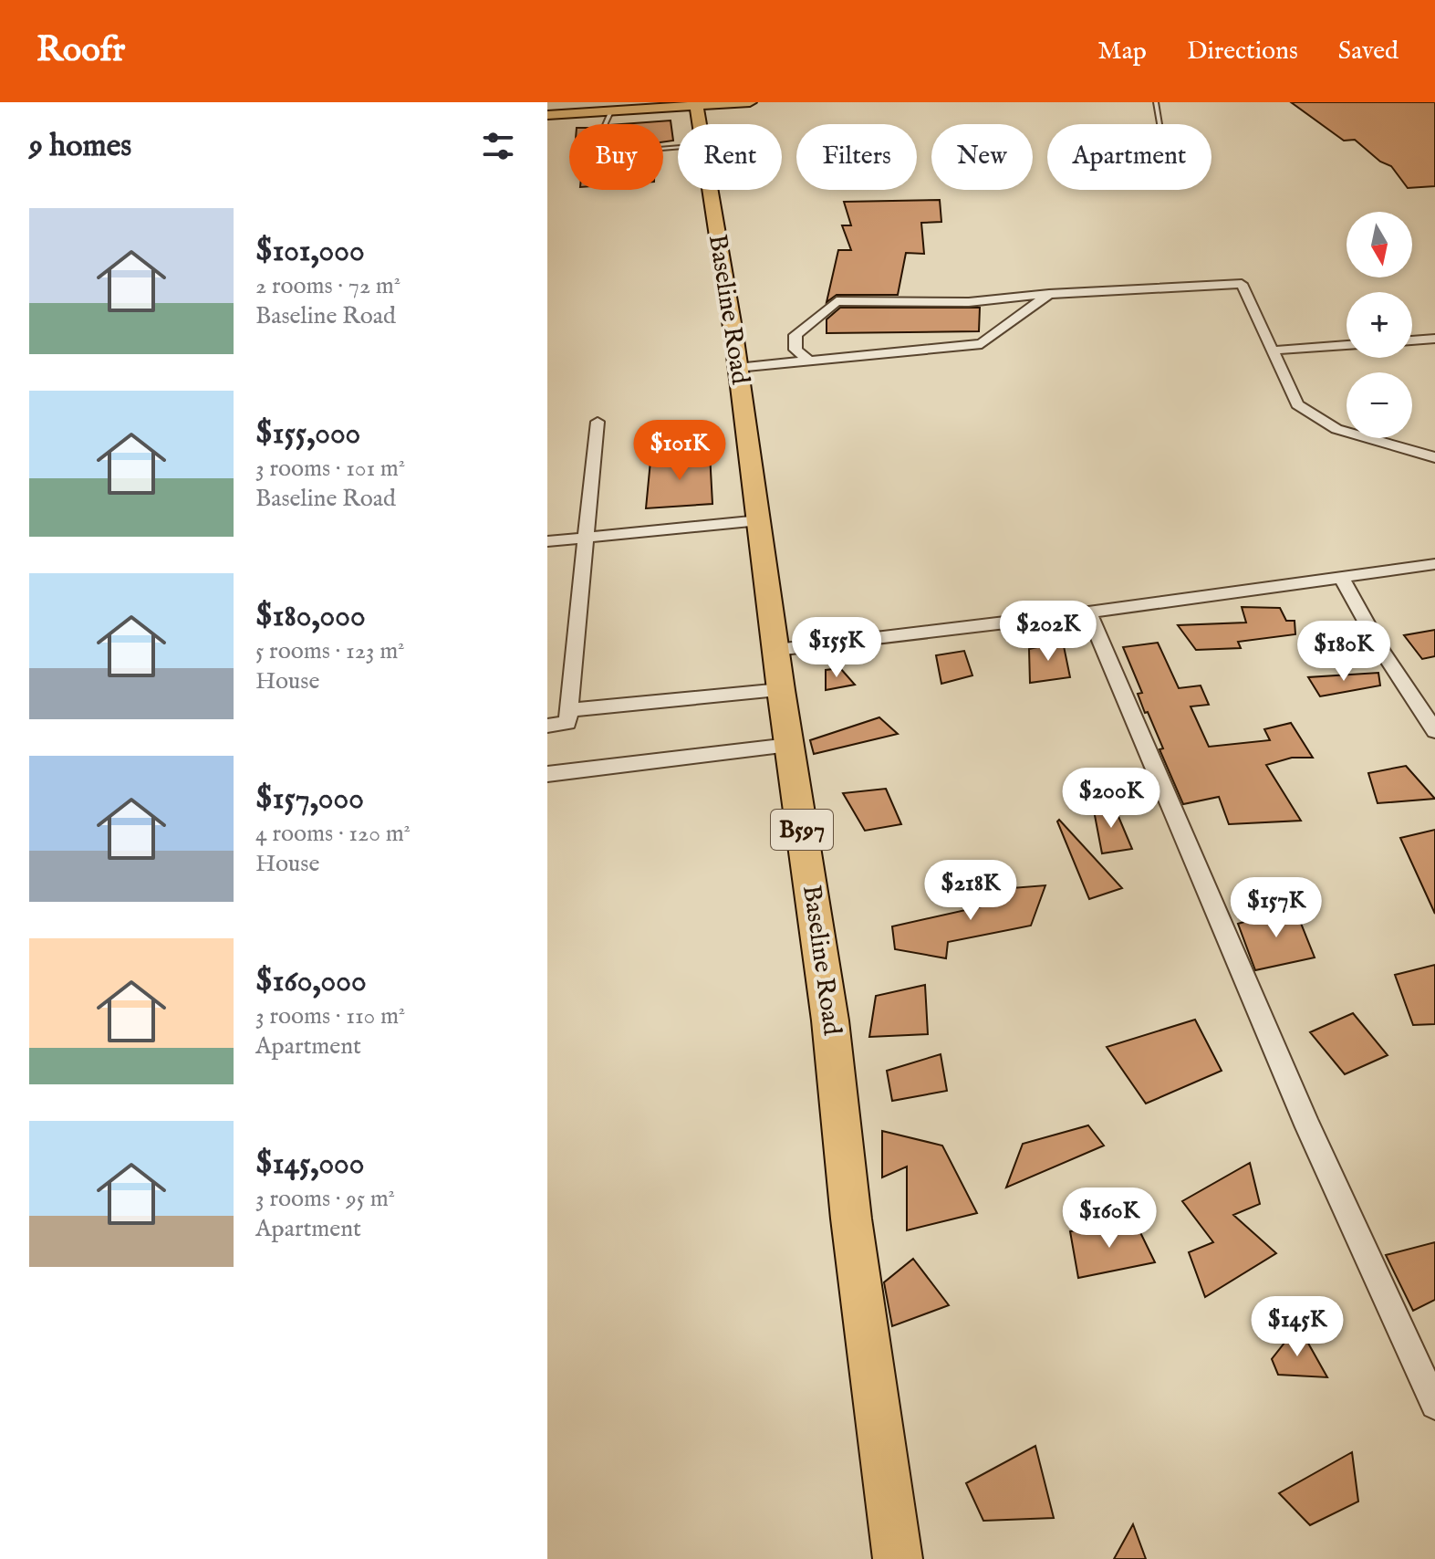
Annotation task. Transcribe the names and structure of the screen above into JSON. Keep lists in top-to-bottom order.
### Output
{
  "streets": {
    "main road": ["Baseline Road", "B597"]
  },
  "north": "bottom",
  "page": {
    "header": "Roofr",
    "nav": ["Map", "Directions", "Saved"],
    "heading": "9 homes",
    "chip": [
      "Buy",
      "Rent",
      "Filters",
      "New",
      "Apartment"
    ],
    "list": [
      {
        "name": "$101,000",
        "note": "2 rooms · 72 m² · Baseline Road"
      },
      {
        "name": "$155,000",
        "note": "3 rooms · 101 m² · Baseline Road"
      },
      {
        "name": "$180,000",
        "note": "5 rooms · 123 m² · House"
      },
      {
        "name": "$157,000",
        "note": "4 rooms · 120 m² · House"
      },
      {
        "name": "$160,000",
        "note": "3 rooms · 110 m² · Apartment"
      },
      {
        "name": "$145,000",
        "note": "3 rooms · 95 m² · Apartment"
      }
    ],
    "map_buttons": ["+", "−"],
    "price": [
      "$101K",
      "$202K",
      "$155K",
      "$180K",
      "$200K",
      "$218K",
      "$157K",
      "$160K",
      "$145K"
    ]
  }
}
